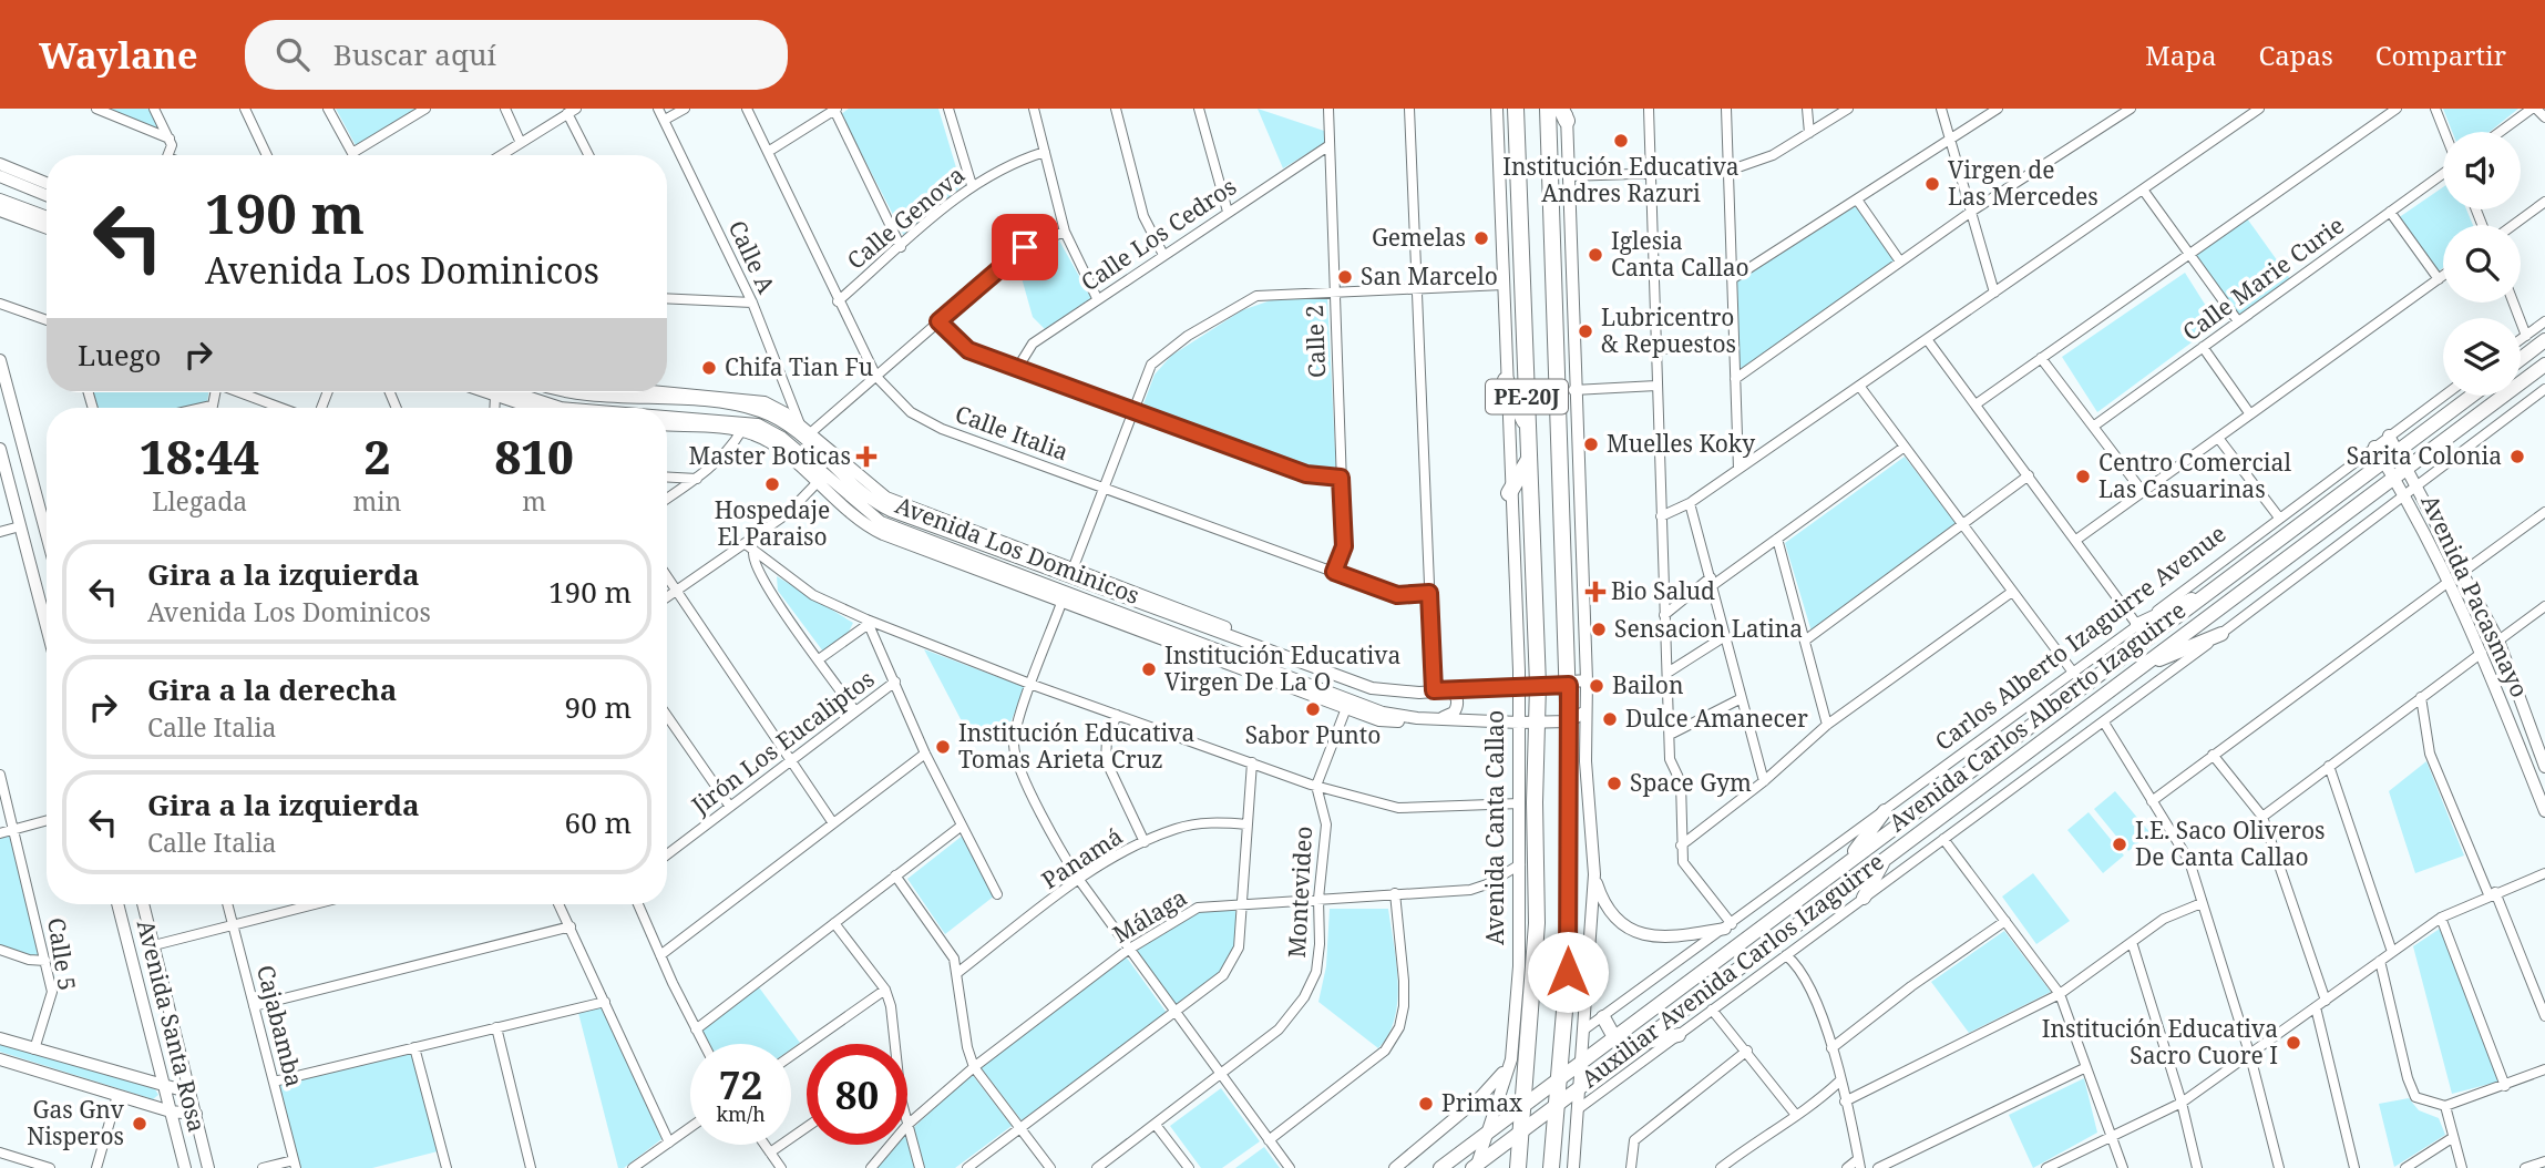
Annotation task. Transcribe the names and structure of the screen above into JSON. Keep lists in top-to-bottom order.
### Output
{
  "streets": {
    "highway": ["PE-20J", "Avenida Canta Callao"],
    "main road": [
      "Avenida Los Dominicos",
      "Avenida Pacasmayo",
      "Avenida Carlos Alberto Izaguirre",
      "Avenida Santa Rosa"
    ],
    "street": [
      "Calle Genova",
      "Calle Los Cedros",
      "Calle A",
      "Calle Marie Curie",
      "Calle 2",
      "Calle Italia",
      "Carlos Alberto Izaguirre Avenue",
      "Jirón Los Eucaliptos",
      "Panamá",
      "Montevideo",
      "Málaga",
      "Calle 5",
      "Auxiliar Avenida Carlos Izaguirre",
      "Cajabamba"
    ]
  },
  "crossings": [
    ["Calle Genova", "Calle Italia"],
    ["Calle Los Cedros", "Calle 2"],
    ["Calle A", "Avenida Los Dominicos"],
    ["Calle 2", "Calle Italia"],
    ["PE-20J", "Avenida Los Dominicos"],
    ["PE-20J", "Avenida Carlos Alberto Izaguirre"],
    ["Avenida Los Dominicos", "Avenida Canta Callao"],
    ["Avenida Pacasmayo", "Carlos Alberto Izaguirre Avenue"],
    ["Avenida Pacasmayo", "Avenida Carlos Alberto Izaguirre"],
    ["Avenida Pacasmayo", "Auxiliar Avenida Carlos Izaguirre"],
    ["Carlos Alberto Izaguirre Avenue", "Auxiliar Avenida Carlos Izaguirre"],
    ["Avenida Canta Callao", "Málaga"],
    ["Montevideo", "Málaga"]
  ],
  "places": {
    "other": [
      "Institución Educativa Andres Razuri",
      "Virgen de Las Mercedes",
      "Gemelas",
      "Iglesia Canta Callao",
      "San Marcelo",
      "Lubricentro & Repuestos",
      "Chifa Tian Fu",
      "Muelles Koky",
      "Sarita Colonia",
      "Centro Comercial Las Casuarinas",
      "Hospedaje El Paraiso",
      "Sensacion Latina",
      "Institución Educativa Virgen De La O",
      "Bailon",
      "Sabor Punto",
      "Dulce Amanecer",
      "Institución Educativa Tomas Arieta Cruz",
      "Space Gym",
      "I.E. Saco Oliveros De Canta Callao",
      "Institución Educativa Sacro Cuore I",
      "Primax",
      "Gas Gnv Nisperos"
    ],
    "health": ["Master Boticas", "Bio Salud"]
  },
  "page": {
    "header": "Waylane",
    "search": "Buscar aquí",
    "nav": ["Mapa", "Capas", "Compartir"],
    "turn": ["190 m", "Avenida Los Dominicos"],
    "then": "Luego",
    "eta": [
      "18:44",
      "Llegada",
      "2",
      "min",
      "810",
      "m"
    ],
    "list": [
      {
        "name": "Gira a la izquierda",
        "note": "Avenida Los Dominicos",
        "value": "190 m"
      },
      {
        "name": "Gira a la derecha",
        "note": "Calle Italia",
        "value": "90 m"
      },
      {
        "name": "Gira a la izquierda",
        "note": "Calle Italia",
        "value": "60 m"
      }
    ],
    "speed": "72 km/h",
    "limit": "80"
  }
}
